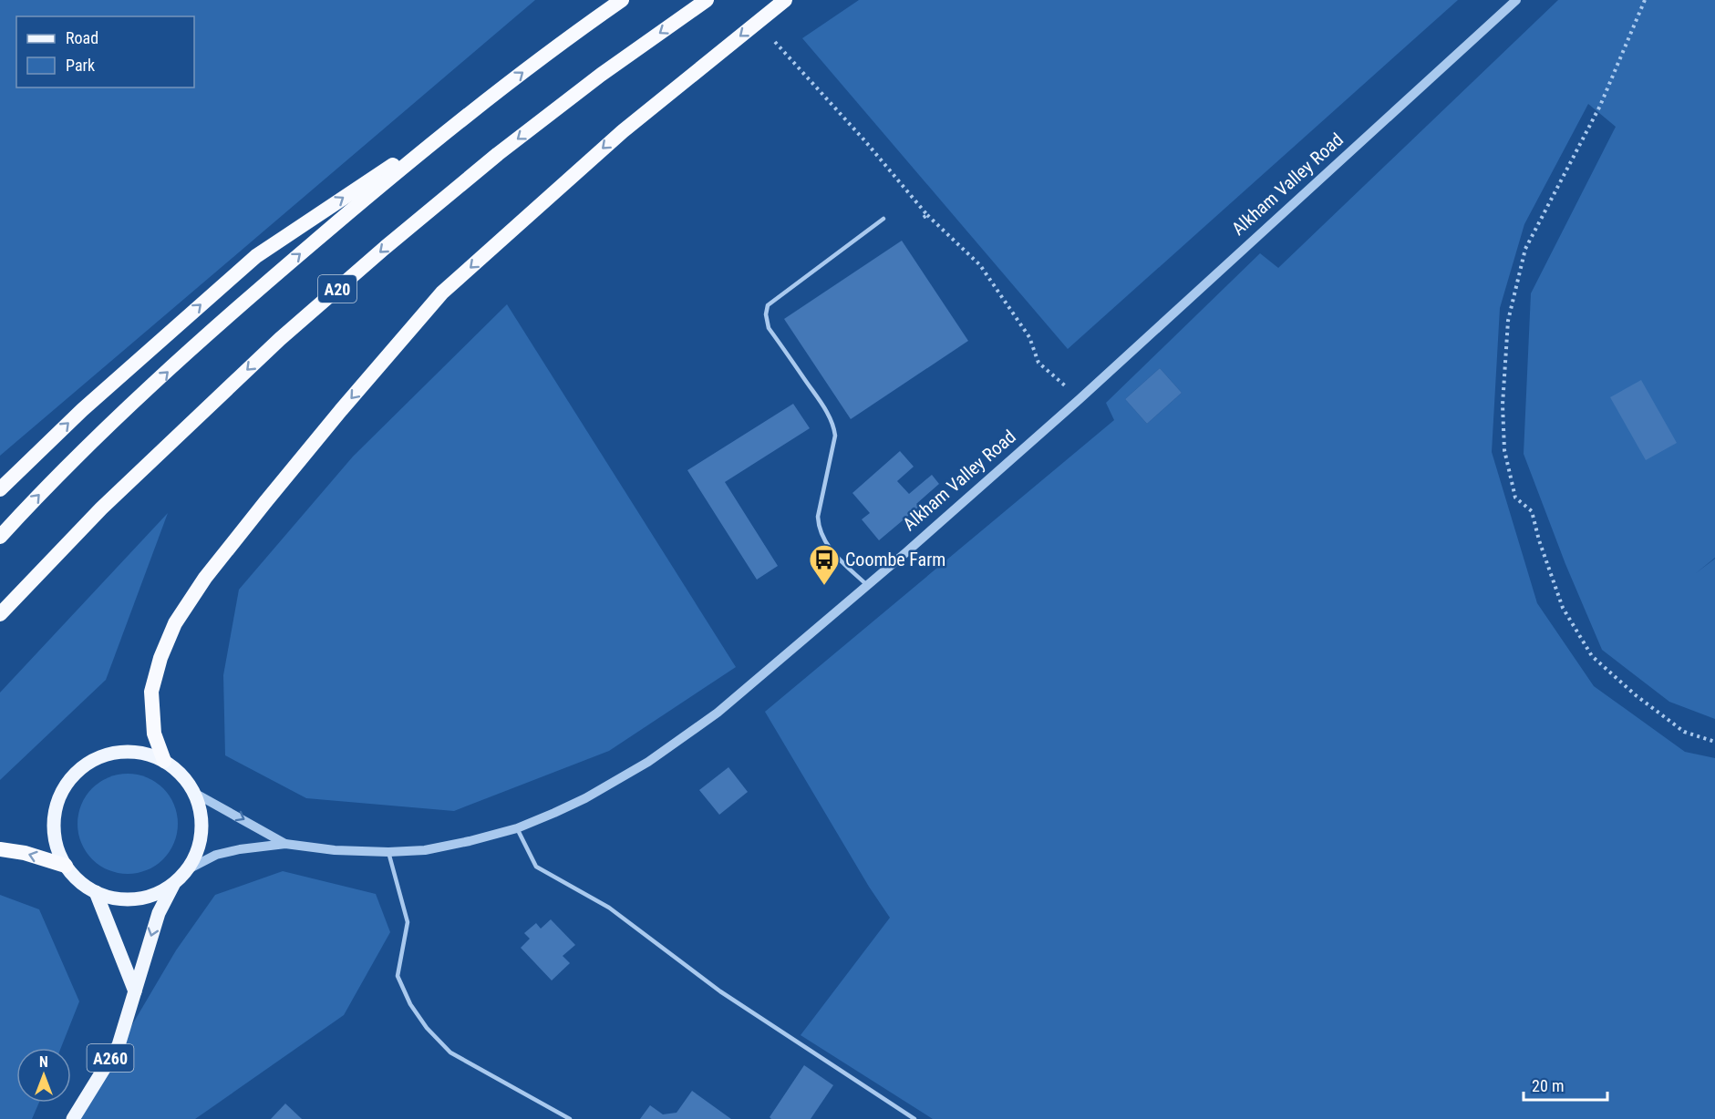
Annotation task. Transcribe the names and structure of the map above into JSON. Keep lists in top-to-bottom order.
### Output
{
  "streets": {
    "highway": ["A20"],
    "main road": ["A260"],
    "street": ["Alkham Valley Road"]
  },
  "crossings": [
    ["Alkham Valley Road", "A260"]
  ],
  "places": {
    "bus stop": ["Coombe Farm"]
  },
  "legend": ["Road", "Park"],
  "scale_bar": "20 m",
  "north": "top"
}
